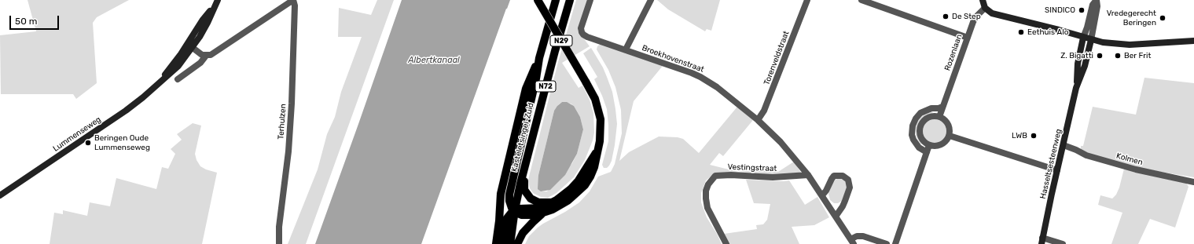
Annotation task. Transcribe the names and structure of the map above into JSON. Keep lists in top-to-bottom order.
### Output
{
  "streets": {
    "main road": ["N29", "N72", "Kasteletsingel-Zuid"],
    "street": [
      "Rozenlaan",
      "Torenveldstraat",
      "Broekhovenstraat",
      "Terhulzen",
      "Lummenseweg",
      "Kolmen",
      "Hasseltsesteenweg",
      "Vestingstraat"
    ]
  },
  "crossings": [
    ["N29", "Kasteletsingel-Zuid"],
    ["Torenveldstraat", "Broekhovenstraat"],
    ["Broekhovenstraat", "Vestingstraat"],
    ["Kolmen", "Hasseltsesteenweg"]
  ],
  "water": ["Albertkanaal"],
  "places": [
    "SINDICO",
    "De Step",
    "Vredegerecht Beringen",
    "Eethuis Alo",
    "Z. Bigatti",
    "Ber Frit",
    "LWB",
    "Beringen Oude Lummenseweg"
  ],
  "scale_bar": "50 m"
}
